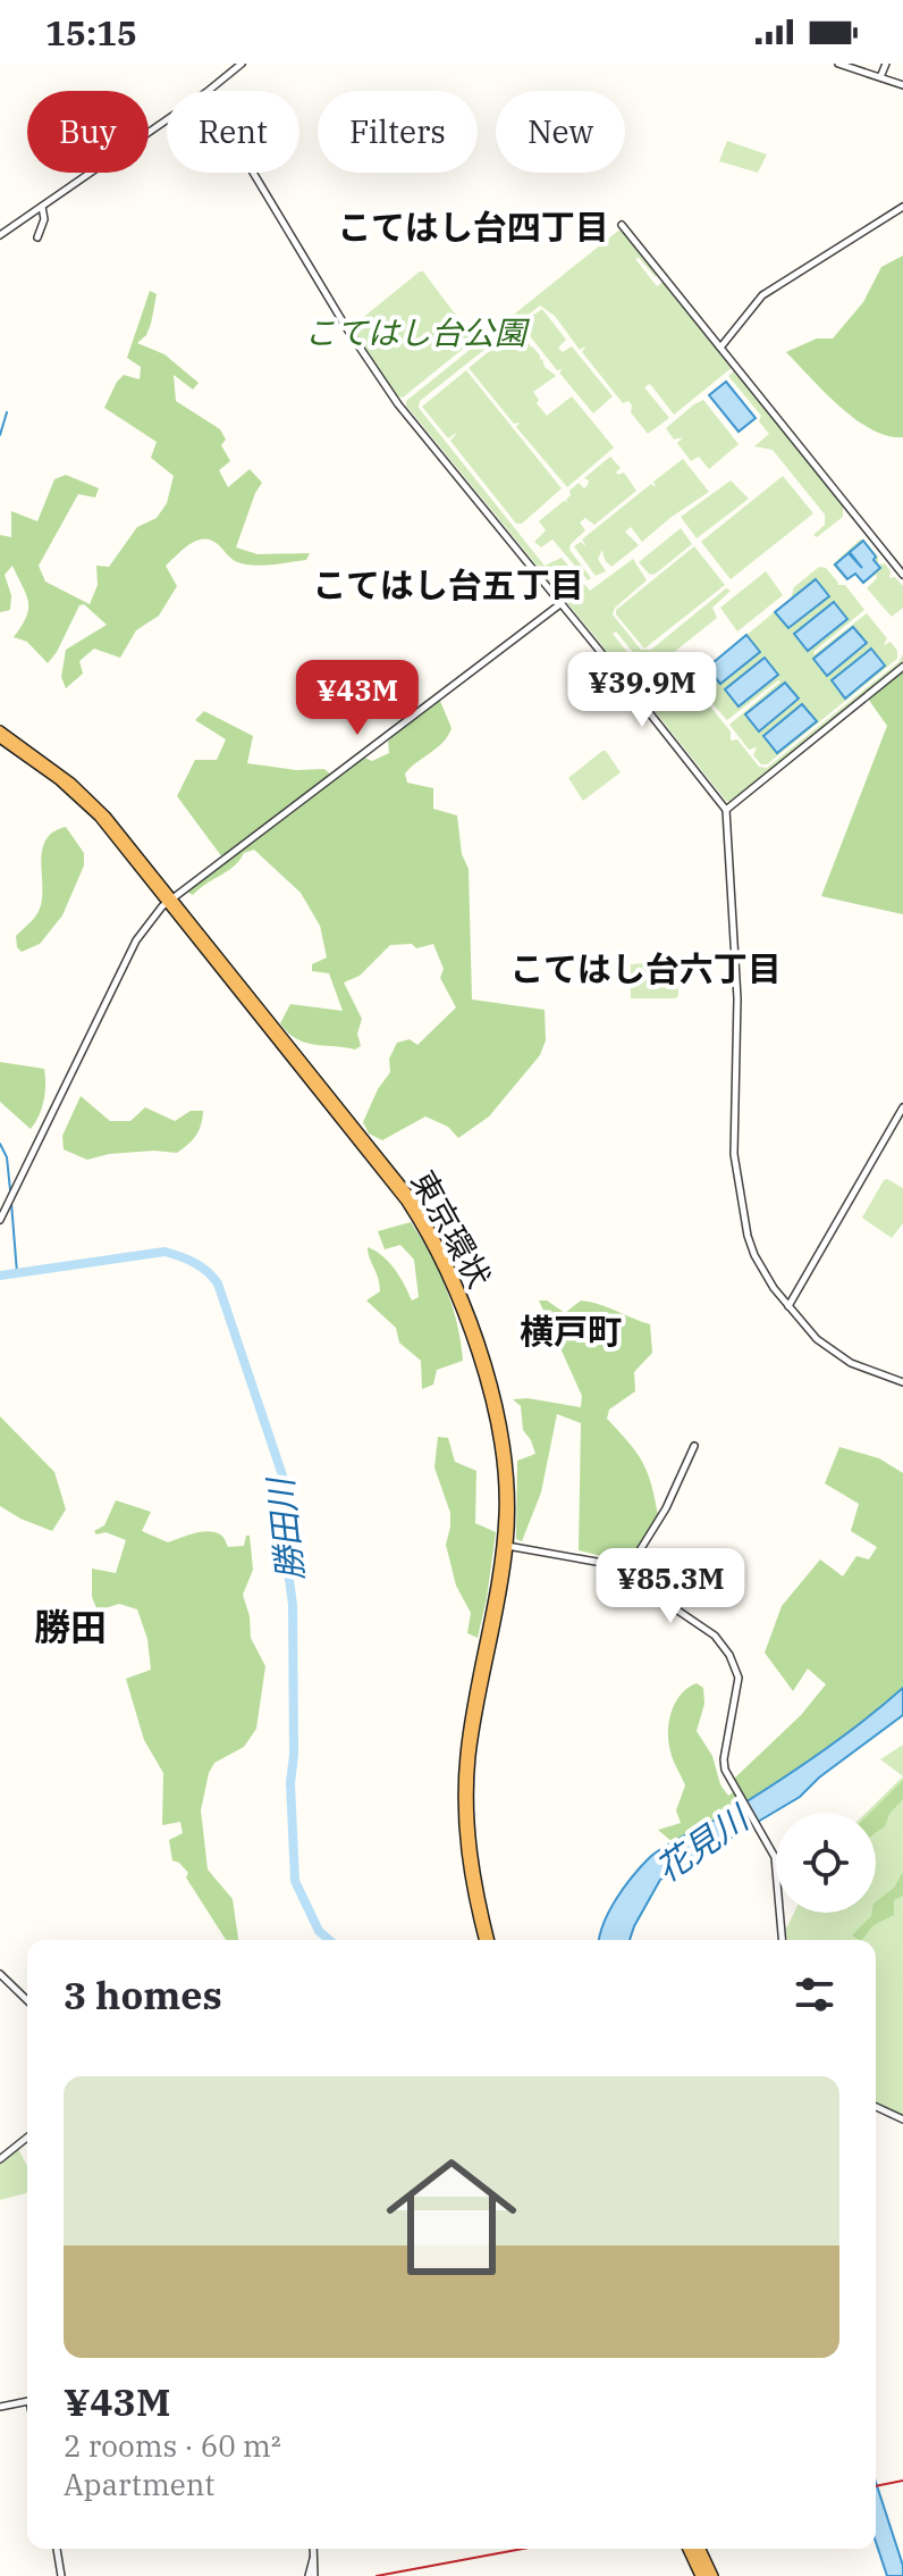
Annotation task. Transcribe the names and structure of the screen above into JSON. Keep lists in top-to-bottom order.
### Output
{
  "streets": {
    "highway": ["東京環状"]
  },
  "districts": [
    "こてはし台四丁目",
    "こてはし台五丁目",
    "こてはし台六丁目",
    "横戸町",
    "勝田"
  ],
  "water": ["勝田川", "花見川"],
  "parks": ["こてはし台公園"],
  "page": {
    "status": "15:15",
    "chip": [
      "Buy",
      "Rent",
      "Filters",
      "New"
    ],
    "price": ["¥39.9M", "¥43M", "¥85.3M"],
    "heading": "3 homes",
    "list": [
      {
        "name": "¥43M",
        "note": "2 rooms · 60 m² · Apartment"
      }
    ]
  }
}
